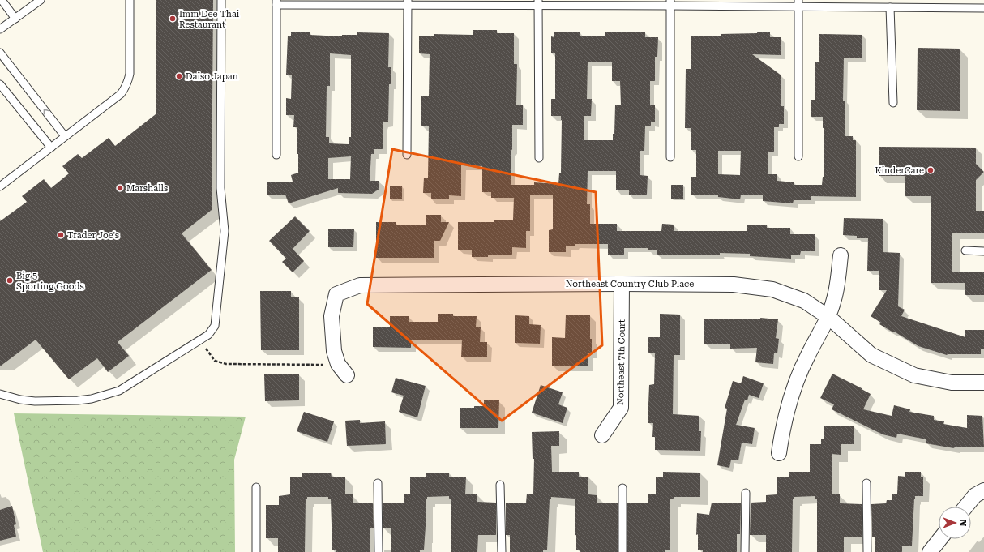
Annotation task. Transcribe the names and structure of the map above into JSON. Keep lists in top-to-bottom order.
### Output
{
  "streets": {
    "street": ["Northeast Country Club Place", "Northeast 7th Court"]
  },
  "crossings": [
    ["Northeast Country Club Place", "Northeast 7th Court"]
  ],
  "places": [
    "Imm Dee Thai Restaurant",
    "Daiso Japan",
    "KinderCare",
    "Marshalls",
    "Trader Joe's",
    "Big 5 Sporting Goods"
  ],
  "north": "right"
}
